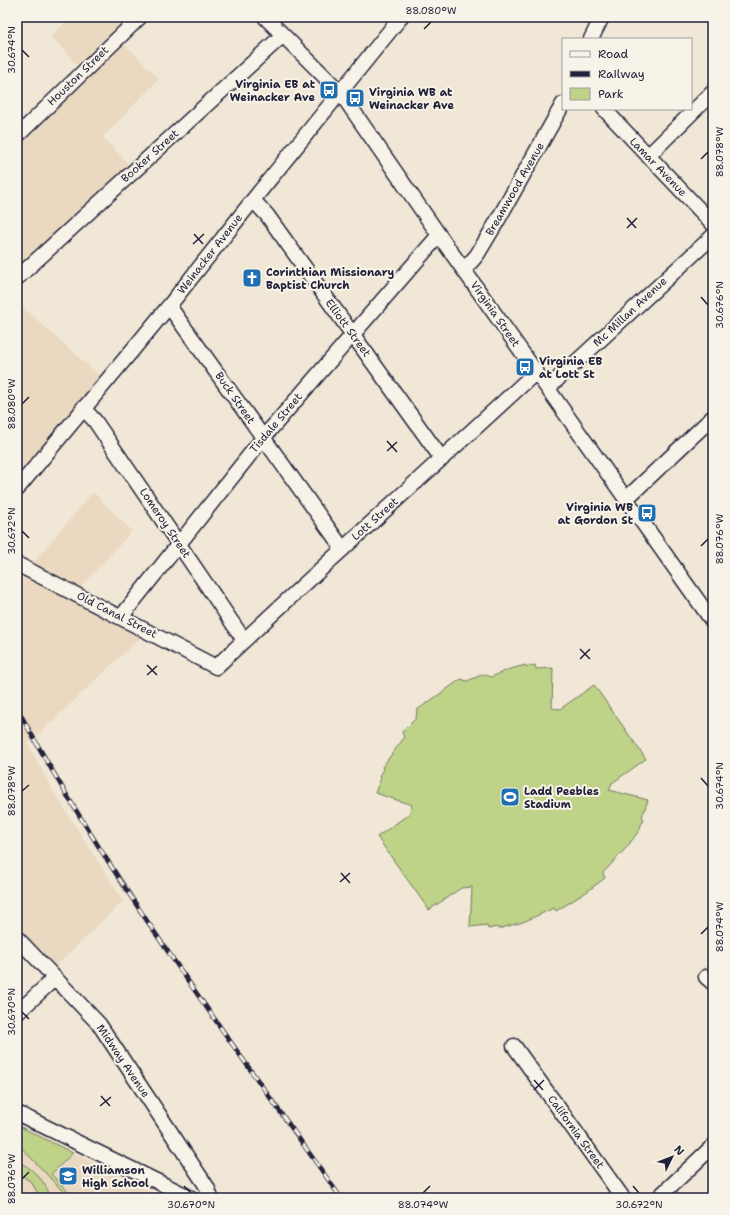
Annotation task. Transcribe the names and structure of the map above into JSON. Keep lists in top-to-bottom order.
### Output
{
  "streets": {
    "street": [
      "Houston Street",
      "Booker Street",
      "Lamar Avenue",
      "Breamwood Avenue",
      "Weinacker Avenue",
      "Mc Millan Avenue",
      "Virginia Street",
      "Elliott Street",
      "Buck Street",
      "Tisdale Street",
      "Lott Street",
      "Lomeroy Street",
      "Old Canal Street",
      "Midway Avenue",
      "California Street"
    ]
  },
  "crossings": [
    ["Booker Street", "Virginia Street"],
    ["Breamwood Avenue", "Virginia Street"],
    ["Weinacker Avenue", "Virginia Street"],
    ["Weinacker Avenue", "Elliott Street"],
    ["Weinacker Avenue", "Buck Street"],
    ["Weinacker Avenue", "Lomeroy Street"],
    ["Mc Millan Avenue", "Virginia Street"],
    ["Virginia Street", "Tisdale Street"],
    ["Virginia Street", "Lott Street"],
    ["Elliott Street", "Tisdale Street"],
    ["Elliott Street", "Lott Street"],
    ["Buck Street", "Tisdale Street"],
    ["Buck Street", "Lott Street"],
    ["Tisdale Street", "Lomeroy Street"],
    ["Tisdale Street", "Old Canal Street"],
    ["Lott Street", "Lomeroy Street"],
    ["Lott Street", "Old Canal Street"]
  ],
  "places": {
    "bus stop": [
      "Virginia EB at Weinacker Ave",
      "Virginia WB at Weinacker Ave",
      "Virginia EB at Lott St",
      "Virginia WB at Gordon St"
    ],
    "church": ["Corinthian Missionary Baptist Church"],
    "sports": ["Ladd Peebles Stadium"],
    "school or university": ["Williamson High School"]
  },
  "legend": ["Road", "Railway", "Park"],
  "north": "top right",
  "coordinates": [
    "88.080°W",
    "30.674°N",
    "88.078°W",
    "30.676°N",
    "30.672°N",
    "88.076°W",
    "88.074°W",
    "30.670°N"
  ]
}
